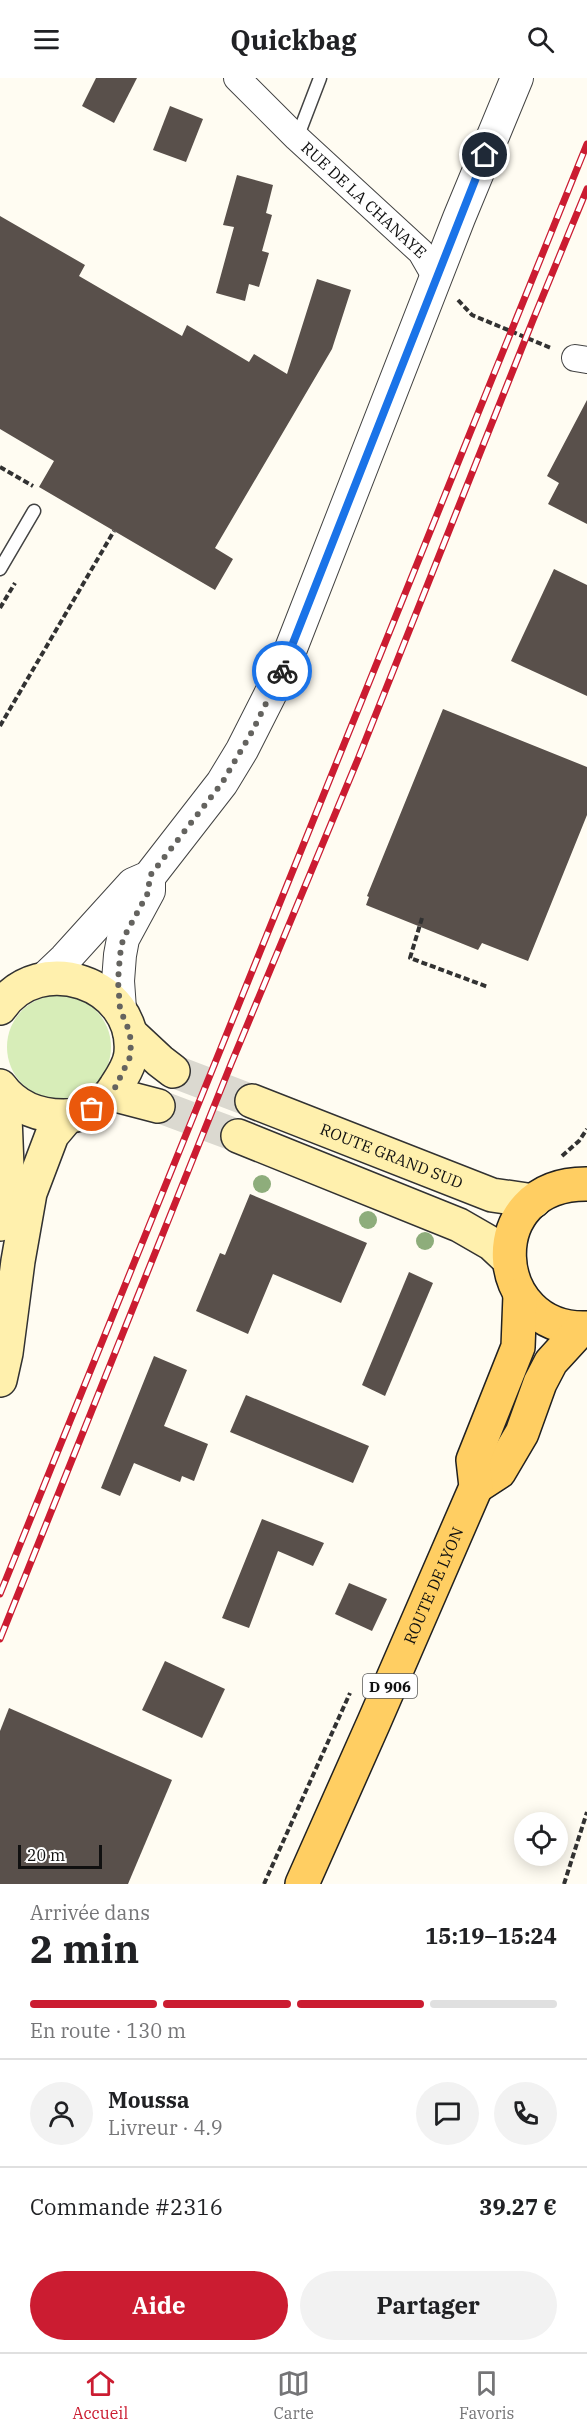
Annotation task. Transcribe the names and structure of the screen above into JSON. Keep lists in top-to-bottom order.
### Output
{
  "streets": {
    "main road": ["ROUTE GRAND SUD", "ROUTE DE LYON", "D 906"],
    "street": ["RUE DE LA CHANAYE"]
  },
  "scale_bar": "20 m",
  "page": {
    "header": "Quickbag",
    "scale": "20 m",
    "heading": ["2 min", "Arrivée dans", "15:19–15:24"],
    "panel": [
      "Moussa",
      "Livreur · 4.9",
      "Commande #2316",
      "39.27 €"
    ],
    "bar": "En route · 130 m",
    "buttons": ["Aide", "Partager"],
    "tabs": ["Accueil", "Carte", "Favoris"]
  }
}
